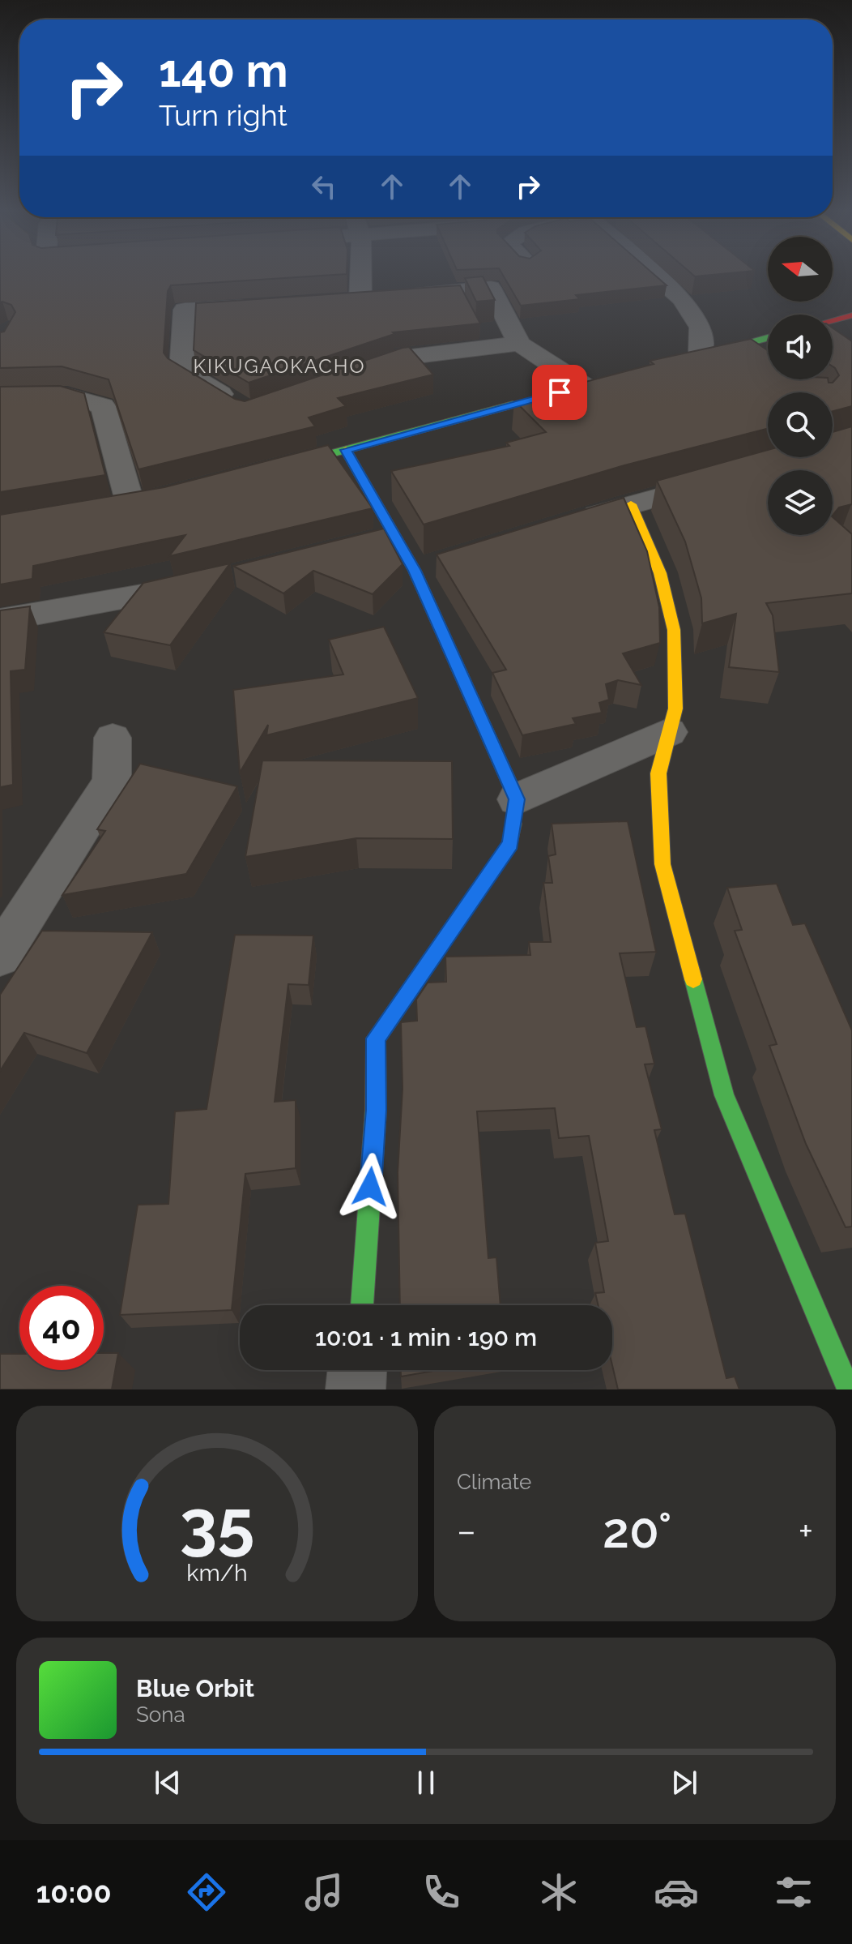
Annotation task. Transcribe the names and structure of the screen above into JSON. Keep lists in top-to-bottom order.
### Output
{
  "districts": ["KIKUGAOKACHO"],
  "north": "left",
  "page": {
    "turn": ["140 m", "Turn right"],
    "limit": "40",
    "trip": "10:01 · 1 min · 190 m",
    "tile": "Climate",
    "heat": ["−", "20°", "+"],
    "song": ["Blue Orbit", "Sona"],
    "tabs": "10:00",
    "gauge": ["35", "km/h"]
  }
}
